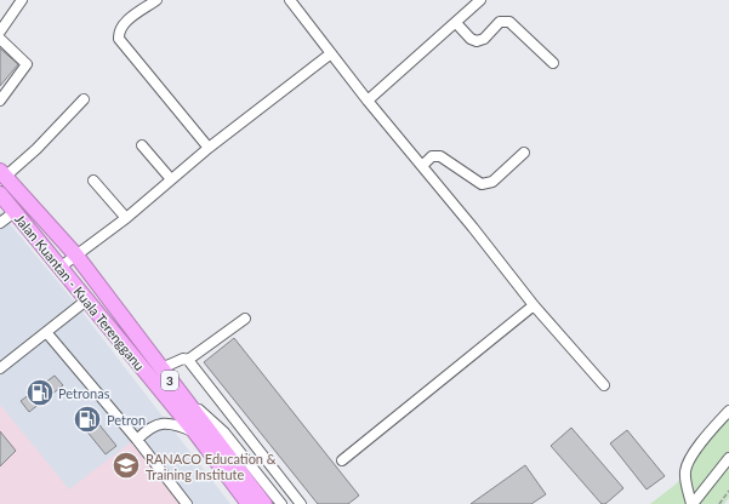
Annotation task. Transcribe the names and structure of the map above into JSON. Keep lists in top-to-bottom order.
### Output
{
  "streets": {
    "highway": ["Jalan Kuantan - Kuala Terengganu", "3"]
  },
  "places": {
    "fuel station": ["Petronas", "Petron"],
    "school or university": ["RANACO Education & Training Institute"]
  }
}
